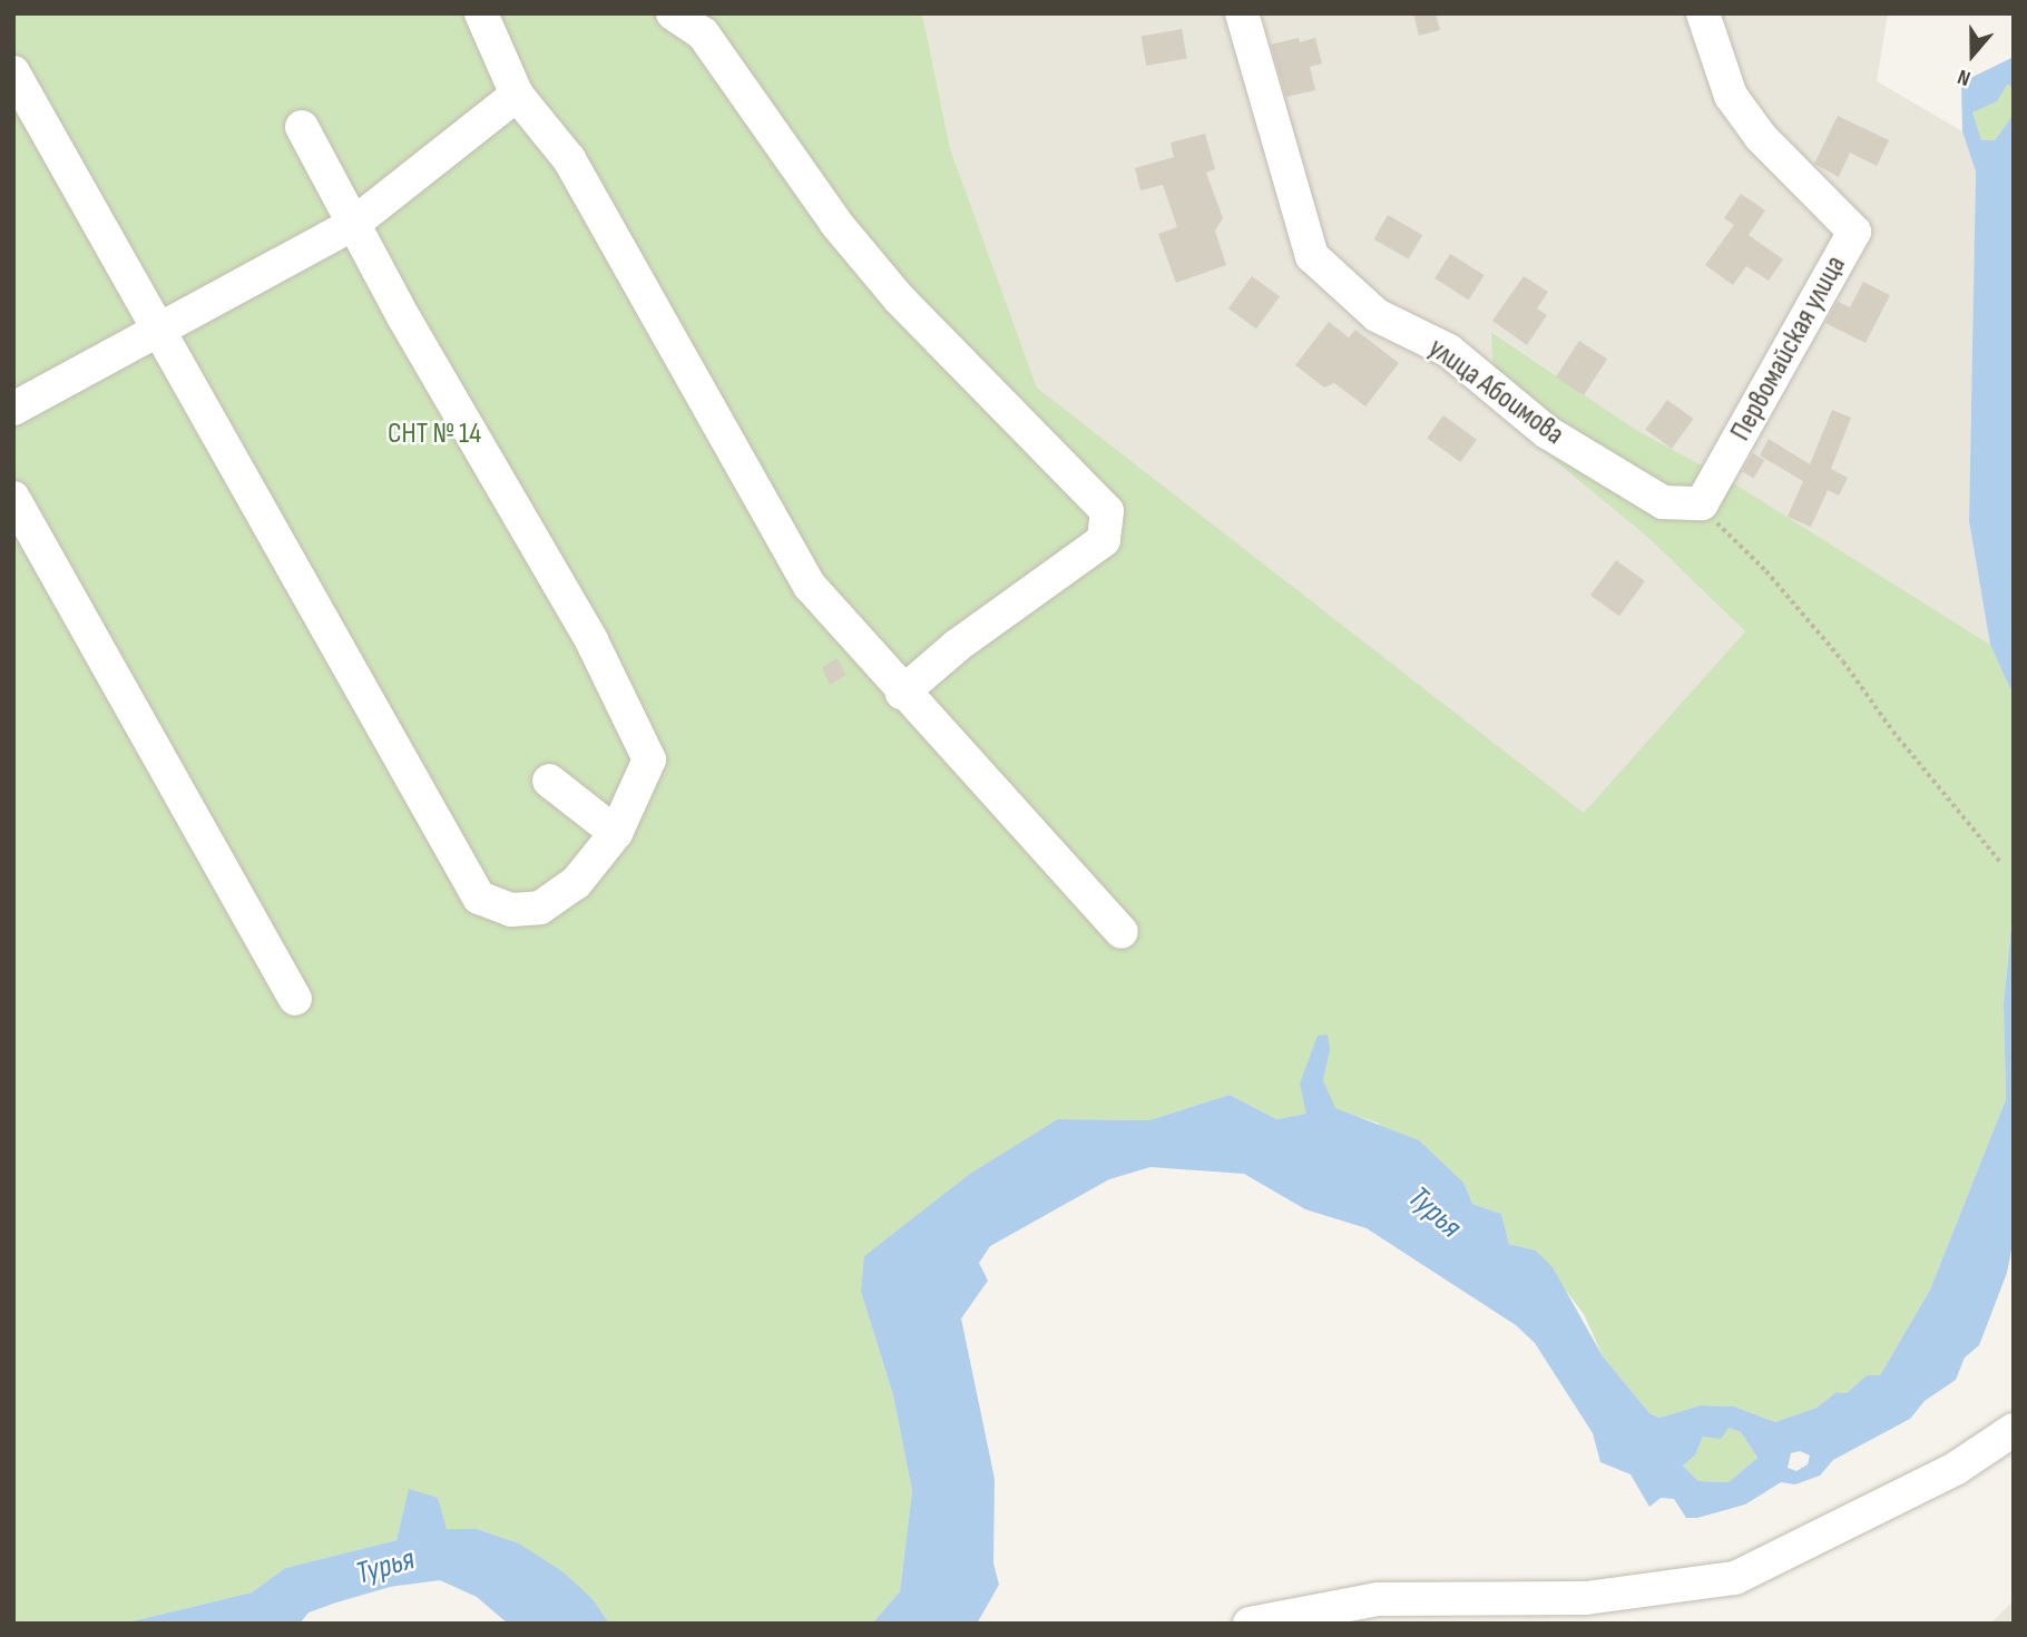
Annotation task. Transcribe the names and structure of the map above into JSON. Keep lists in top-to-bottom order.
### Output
{
  "streets": {
    "street": ["Первомайская улица", "улица Абоимова"]
  },
  "crossings": [
    ["Первомайская улица", "улица Абоимова"]
  ],
  "water": ["Турья"],
  "parks": ["СНТ № 14"],
  "north": "bottom"
}
